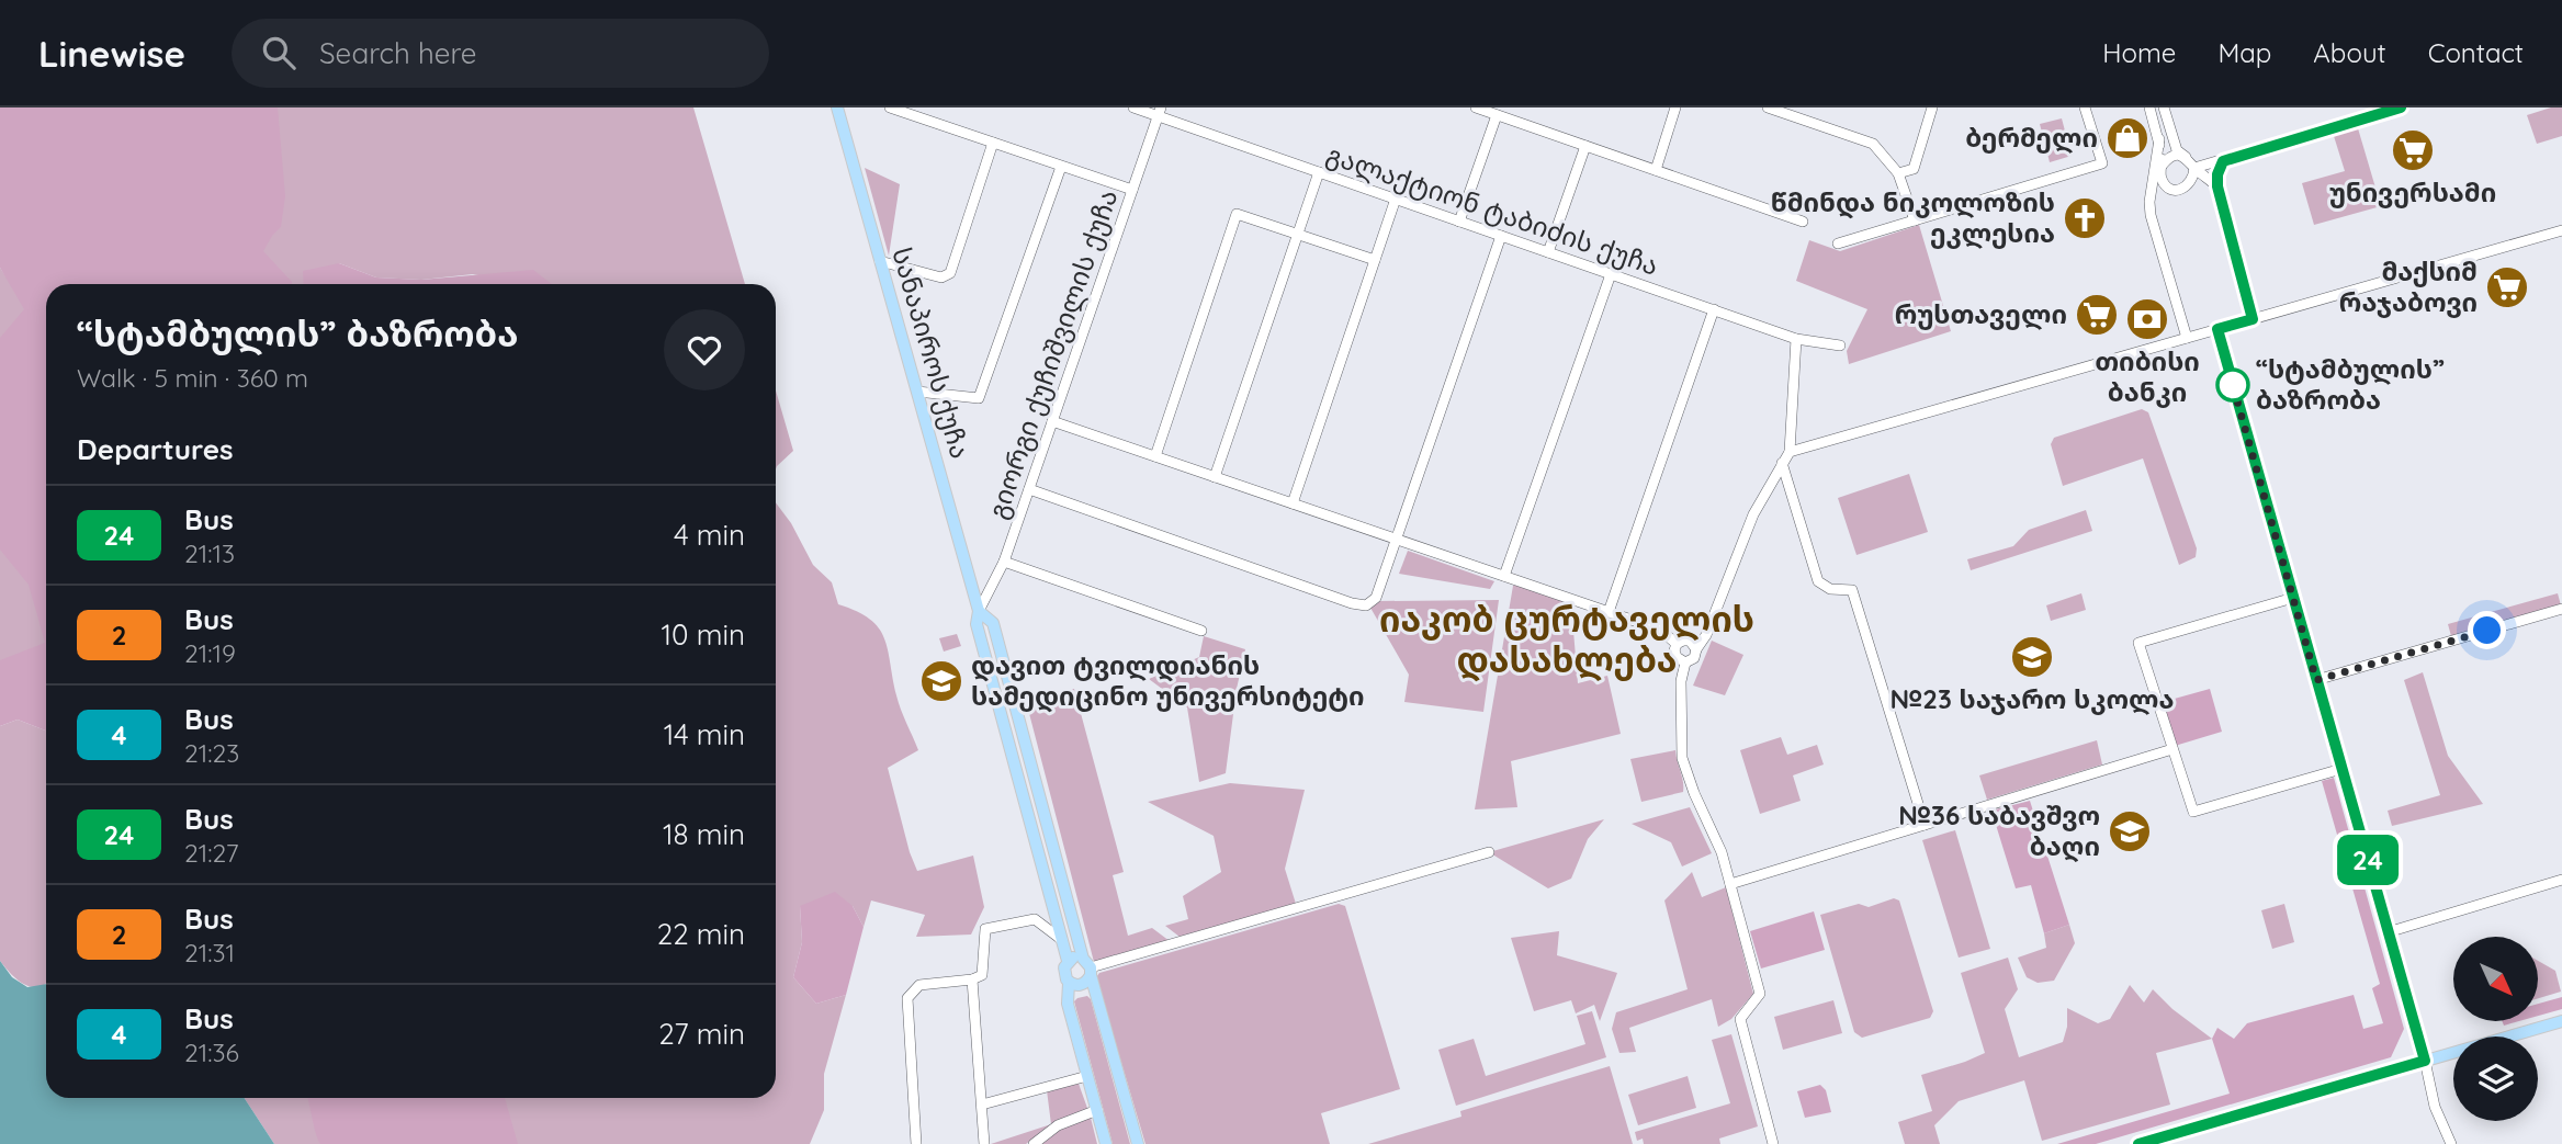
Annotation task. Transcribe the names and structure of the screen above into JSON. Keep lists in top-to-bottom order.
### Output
{
  "streets": {
    "main road": ["სანაპიროს ქუჩა"],
    "street": ["გალაქტიონ ტაბიძის ქუჩა", "გიორგი ქუჩიშვილის ქუჩა"]
  },
  "crossings": [
    ["გალაქტიონ ტაბიძის ქუჩა", "გიორგი ქუჩიშვილის ქუჩა"],
    ["სანაპიროს ქუჩა", "გიორგი ქუჩიშვილის ქუჩა"]
  ],
  "districts": ["იაკობ ცურტაველის დასახლება"],
  "places": {
    "shop": ["ბერმელი"],
    "supermarket": ["უნივერსამი", "მაქსიმ რაჯაბოვი", "რუსთაველი"],
    "church": ["წმინდა ნიკოლოზის ეკლესია"],
    "bank": ["თიბისი ბანკი"],
    "other": ["“სტამბულის” ბაზრობა"],
    "school or university": ["№23 საჯარო სკოლა", "დავით ტვილდიანის სამედიცინო უნივერსიტეტი", "№36 საბავშვო ბაღი"]
  },
  "lines": ["bus line 24"],
  "north": "bottom right",
  "page": {
    "header": "Linewise",
    "search": "Search here",
    "nav": [
      "Home",
      "Map",
      "About",
      "Contact"
    ],
    "on_map": "24",
    "heading": [
      ["“სტამბულის” ბაზრობა", "Walk · 5 min · 360 m"],
      "Departures"
    ],
    "list": [
      {
        "mark": "24",
        "name": "Bus",
        "note": "21:13",
        "value": "4 min"
      },
      {
        "mark": "2",
        "name": "Bus",
        "note": "21:19",
        "value": "10 min"
      },
      {
        "mark": "4",
        "name": "Bus",
        "note": "21:23",
        "value": "14 min"
      },
      {
        "mark": "24",
        "name": "Bus",
        "note": "21:27",
        "value": "18 min"
      },
      {
        "mark": "2",
        "name": "Bus",
        "note": "21:31",
        "value": "22 min"
      },
      {
        "mark": "4",
        "name": "Bus",
        "note": "21:36",
        "value": "27 min"
      }
    ]
  }
}
